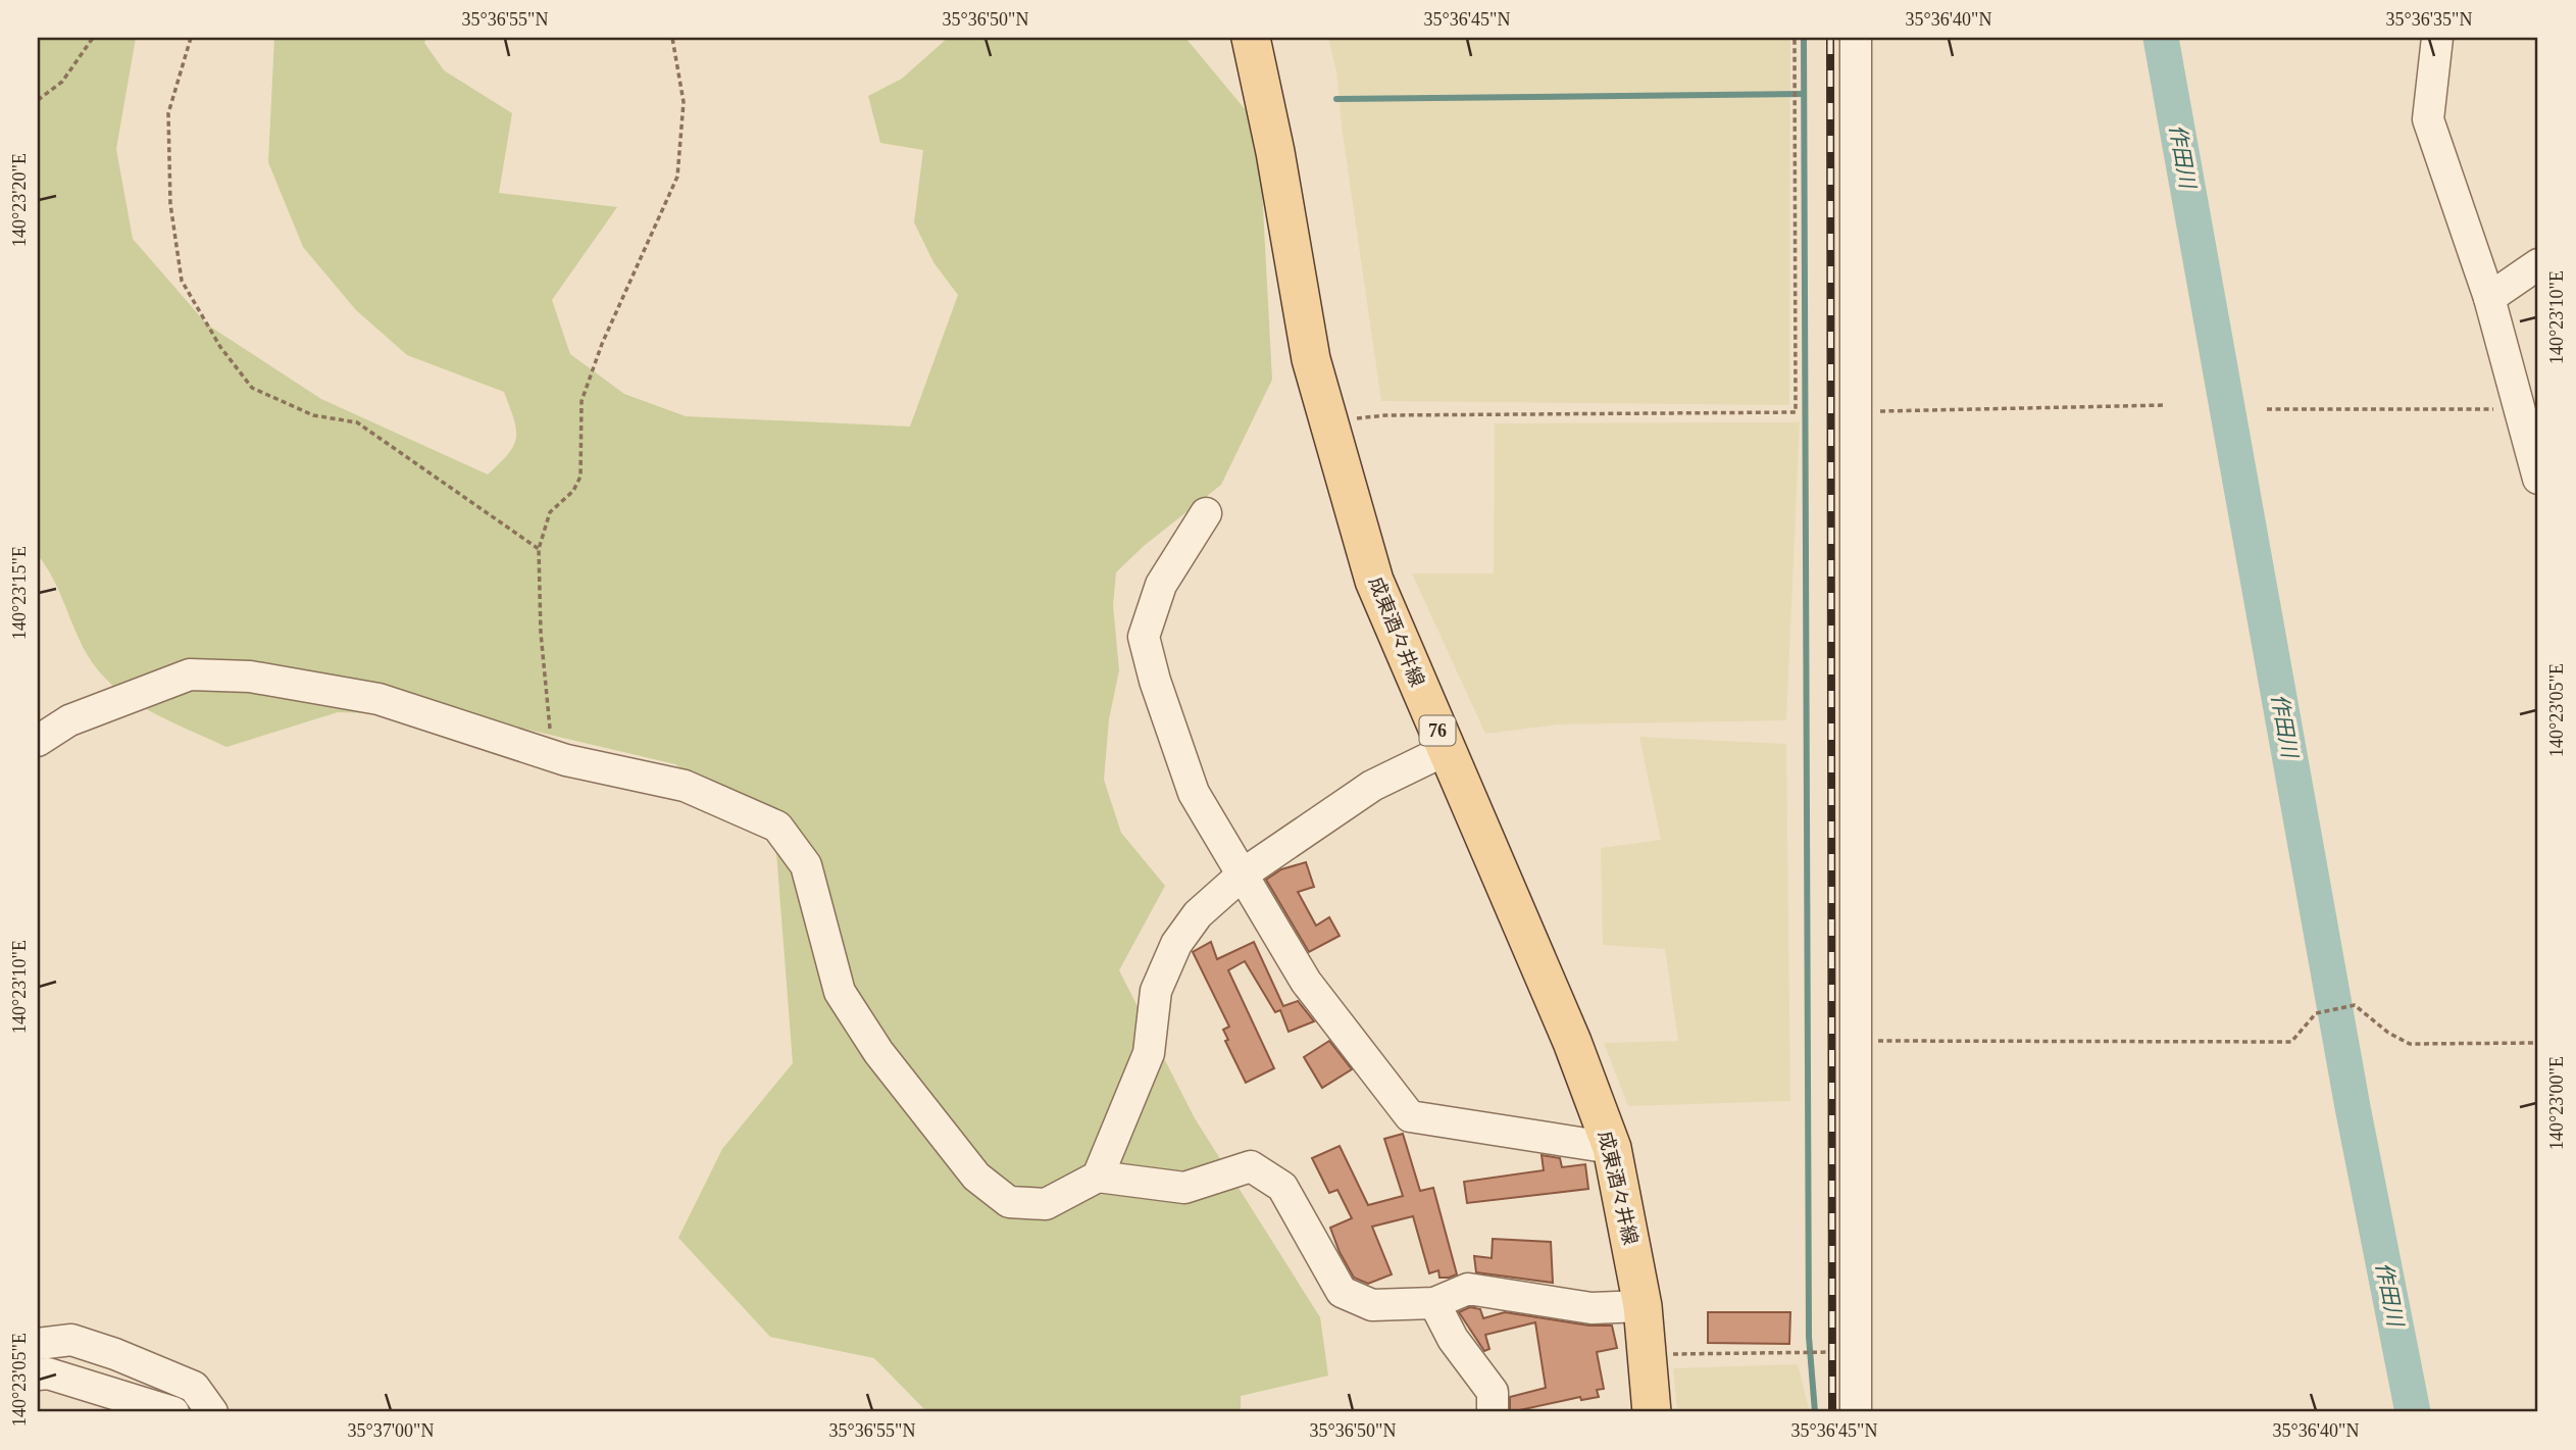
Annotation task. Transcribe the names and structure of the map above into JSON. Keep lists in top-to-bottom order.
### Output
{
  "streets": {
    "main road": ["成東酒々井線", "76"]
  },
  "water": ["作田川"],
  "coordinates": [
    "35°36'55\"N",
    "35°36'50\"N",
    "35°36'45\"N",
    "35°36'40\"N",
    "35°36'35\"N",
    "140°23'20\"E",
    "140°23'10\"E",
    "140°23'15\"E",
    "140°23'05\"E",
    "140°23'00\"E",
    "35°37'00\"N"
  ]
}
